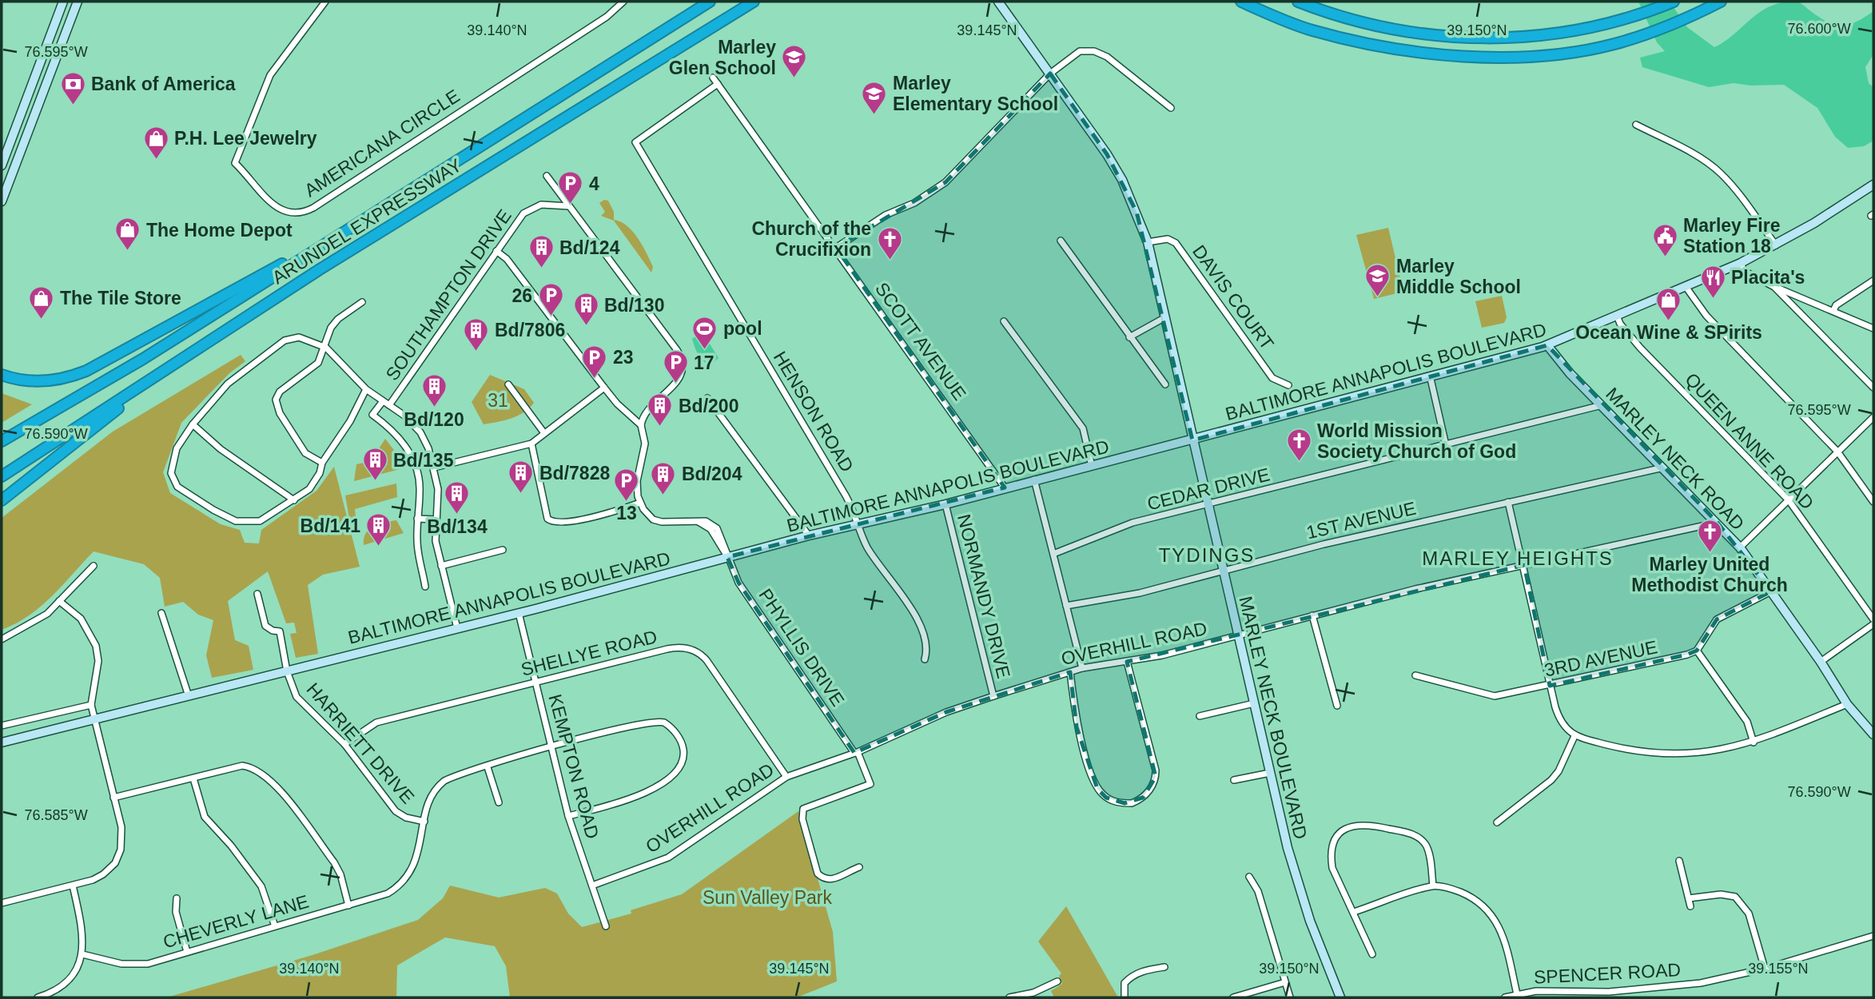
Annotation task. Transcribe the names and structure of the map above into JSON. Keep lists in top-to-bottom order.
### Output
{
  "streets": {
    "highway": ["ARUNDEL EXPRESSWAY"],
    "main road": ["BALTIMORE ANNAPOLIS BOULEVARD", "MARLEY NECK ROAD", "MARLEY NECK BOULEVARD"],
    "street": [
      "AMERICANA CIRCLE",
      "SOUTHAMPTON DRIVE",
      "DAVIS COURT",
      "SCOTT AVENUE",
      "HENSON ROAD",
      "QUEEN ANNE ROAD",
      "CEDAR DRIVE",
      "1ST AVENUE",
      "NORMANDY DRIVE",
      "OVERHILL ROAD",
      "PHYLLIS DRIVE",
      "SHELLYE ROAD",
      "3RD AVENUE",
      "HARRIETT DRIVE",
      "KEMPTON ROAD",
      "CHEVERLY LANE",
      "SPENCER ROAD"
    ]
  },
  "crossings": [
    ["DAVIS COURT", "MARLEY NECK BOULEVARD"],
    ["SCOTT AVENUE", "BALTIMORE ANNAPOLIS BOULEVARD"],
    ["SCOTT AVENUE", "HENSON ROAD"],
    ["BALTIMORE ANNAPOLIS BOULEVARD", "HENSON ROAD"],
    ["BALTIMORE ANNAPOLIS BOULEVARD", "QUEEN ANNE ROAD"],
    ["BALTIMORE ANNAPOLIS BOULEVARD", "MARLEY NECK ROAD"],
    ["BALTIMORE ANNAPOLIS BOULEVARD", "NORMANDY DRIVE"],
    ["BALTIMORE ANNAPOLIS BOULEVARD", "PHYLLIS DRIVE"],
    ["BALTIMORE ANNAPOLIS BOULEVARD", "MARLEY NECK BOULEVARD"],
    ["BALTIMORE ANNAPOLIS BOULEVARD", "HARRIETT DRIVE"],
    ["BALTIMORE ANNAPOLIS BOULEVARD", "KEMPTON ROAD"],
    ["MARLEY NECK ROAD", "CEDAR DRIVE"],
    ["MARLEY NECK ROAD", "1ST AVENUE"],
    ["MARLEY NECK ROAD", "OVERHILL ROAD"],
    ["CEDAR DRIVE", "MARLEY NECK BOULEVARD"],
    ["1ST AVENUE", "MARLEY NECK BOULEVARD"],
    ["NORMANDY DRIVE", "OVERHILL ROAD"],
    ["OVERHILL ROAD", "PHYLLIS DRIVE"],
    ["OVERHILL ROAD", "SHELLYE ROAD"],
    ["OVERHILL ROAD", "MARLEY NECK BOULEVARD"],
    ["OVERHILL ROAD", "KEMPTON ROAD"],
    ["SHELLYE ROAD", "HARRIETT DRIVE"],
    ["SHELLYE ROAD", "KEMPTON ROAD"],
    ["HARRIETT DRIVE", "CHEVERLY LANE"],
    ["KEMPTON ROAD", "CHEVERLY LANE"]
  ],
  "districts": ["TYDINGS", "MARLEY HEIGHTS"],
  "parks": ["31", "Sun Valley Park"],
  "places": {
    "school or university": ["Marley Glen School", "Marley Elementary School", "Marley Middle School"],
    "bank": ["Bank of America"],
    "shop": [
      "P.H. Lee Jewelry",
      "The Home Depot",
      "The Tile Store",
      "Ocean Wine & SPirits"
    ],
    "parking": [
      "4",
      "26",
      "23",
      "17",
      "13"
    ],
    "public building": ["Marley Fire Station 18"],
    "church": ["Church of the Crucifixion", "World Mission Society Church of God", "Marley United Methodist Church"],
    "building": [
      "Bd/124",
      "Bd/130",
      "Bd/7806",
      "Bd/120",
      "Bd/200",
      "Bd/135",
      "Bd/7828",
      "Bd/204",
      "Bd/134",
      "Bd/141"
    ],
    "restaurant": ["Placita's"],
    "sports": ["pool"]
  },
  "coordinates": [
    "76.600°W",
    "39.140°N",
    "39.145°N",
    "39.150°N",
    "76.595°W",
    "76.590°W",
    "76.585°W",
    "39.155°N"
  ]
}
